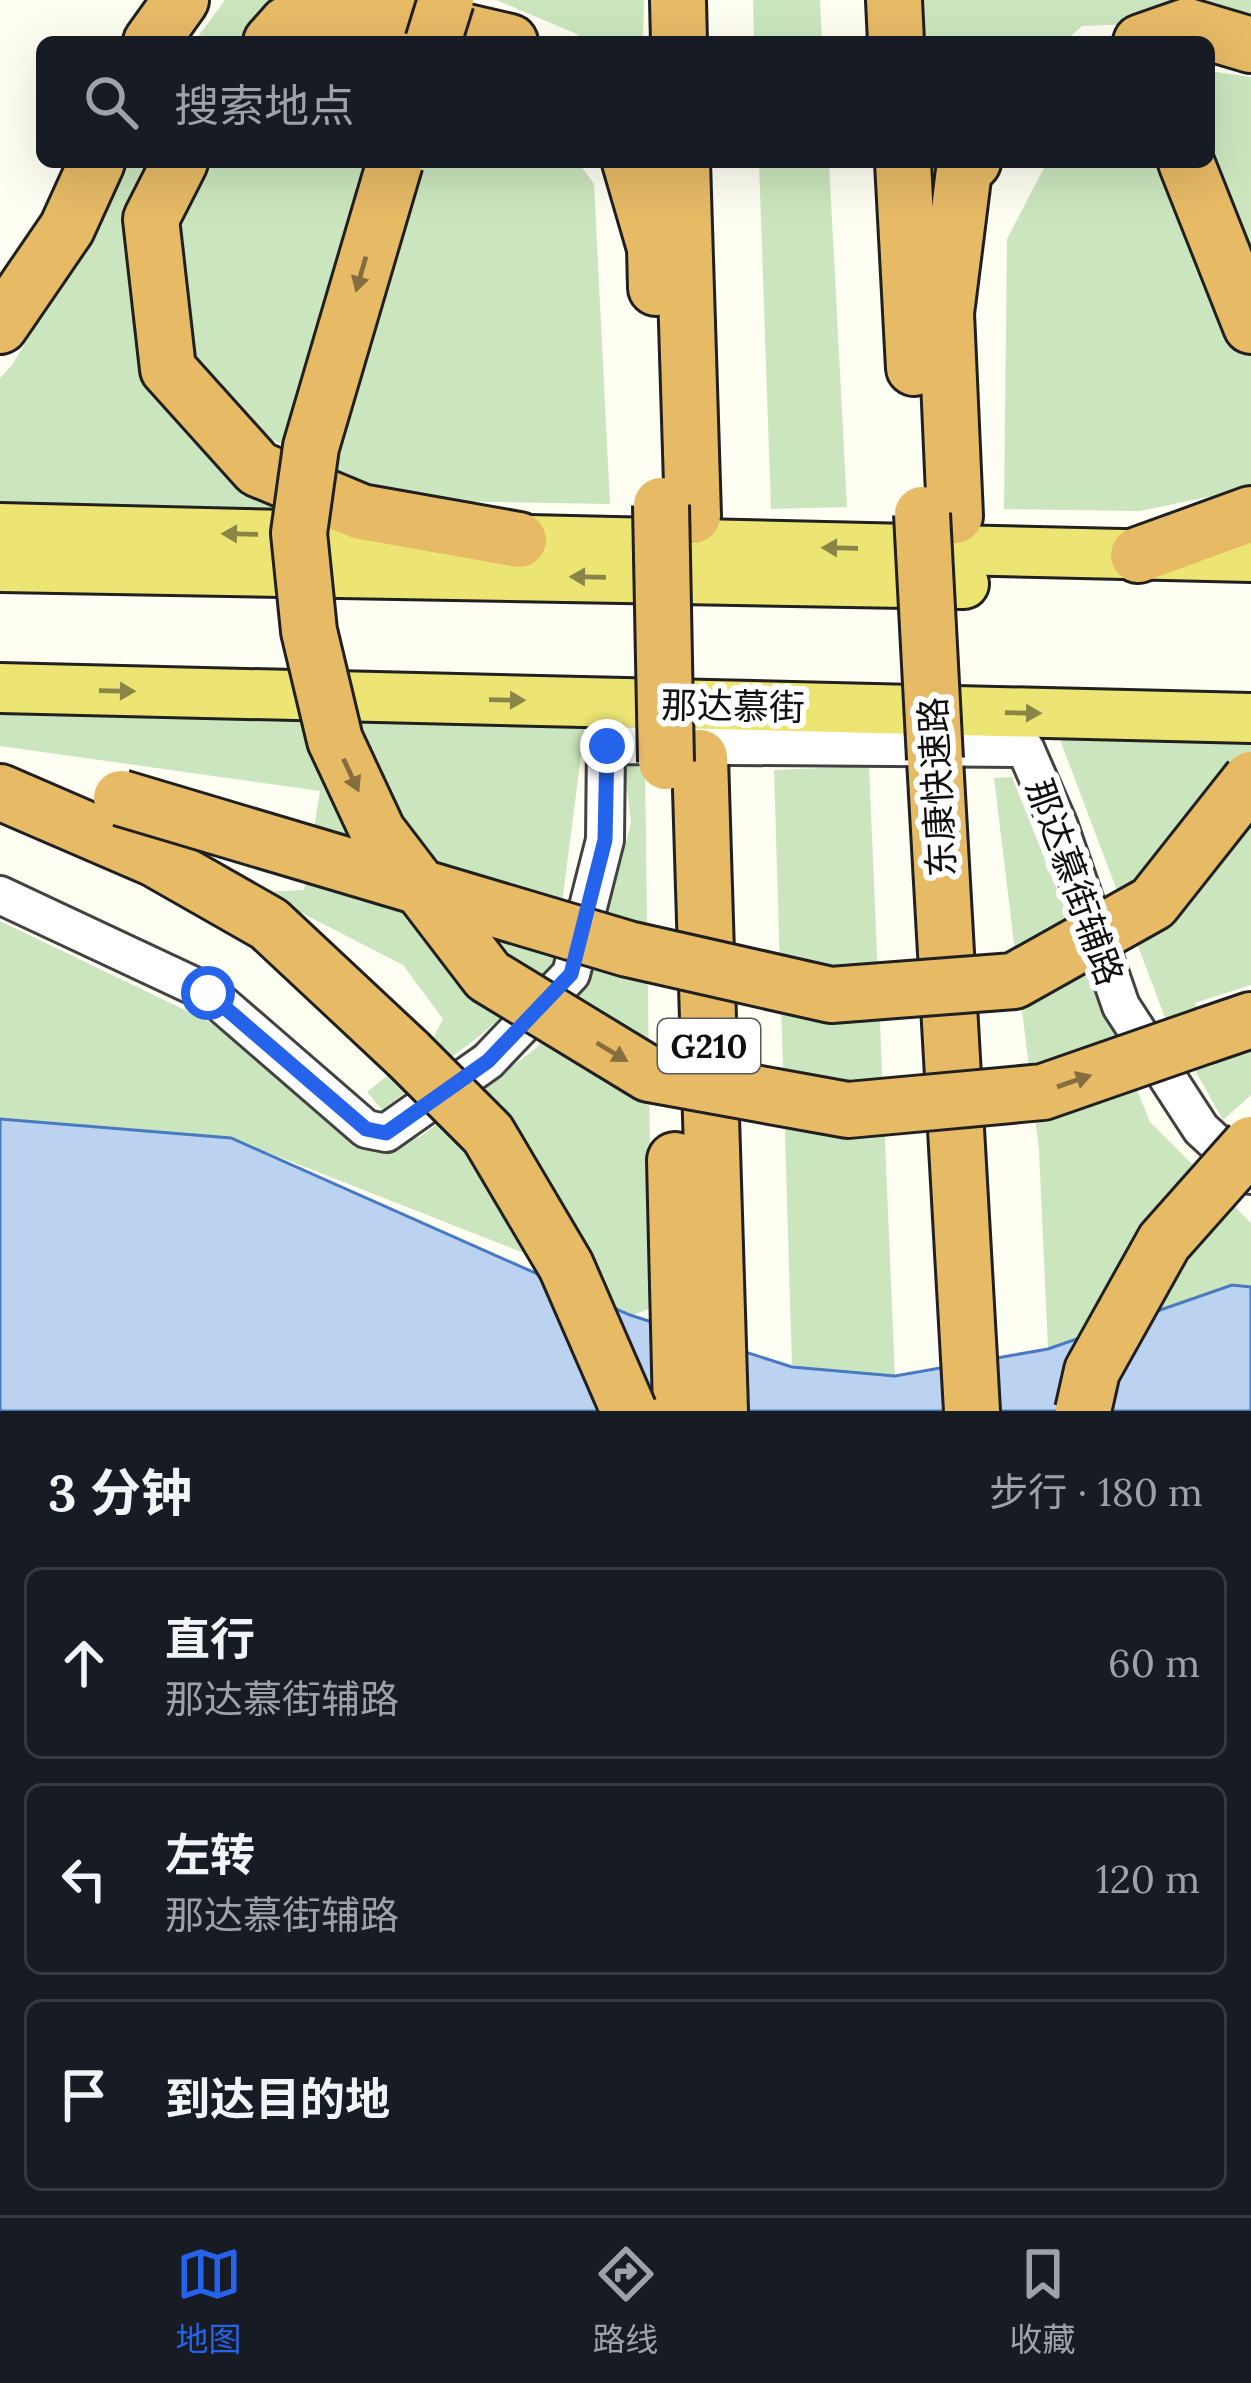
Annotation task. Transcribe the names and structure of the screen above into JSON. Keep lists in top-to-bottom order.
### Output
{
  "streets": {
    "highway": ["东康快速路", "G210"],
    "main road": ["那达慕街"],
    "street": ["那达慕街辅路"]
  },
  "page": {
    "search": "搜索地点",
    "heading": ["3 分钟", "步行 · 180 m"],
    "list": [
      ["直行", "那达慕街辅路", "60 m"],
      ["左转", "那达慕街辅路", "120 m"],
      "到达目的地"
    ],
    "nav": ["地图", "路线", "收藏"]
  }
}
